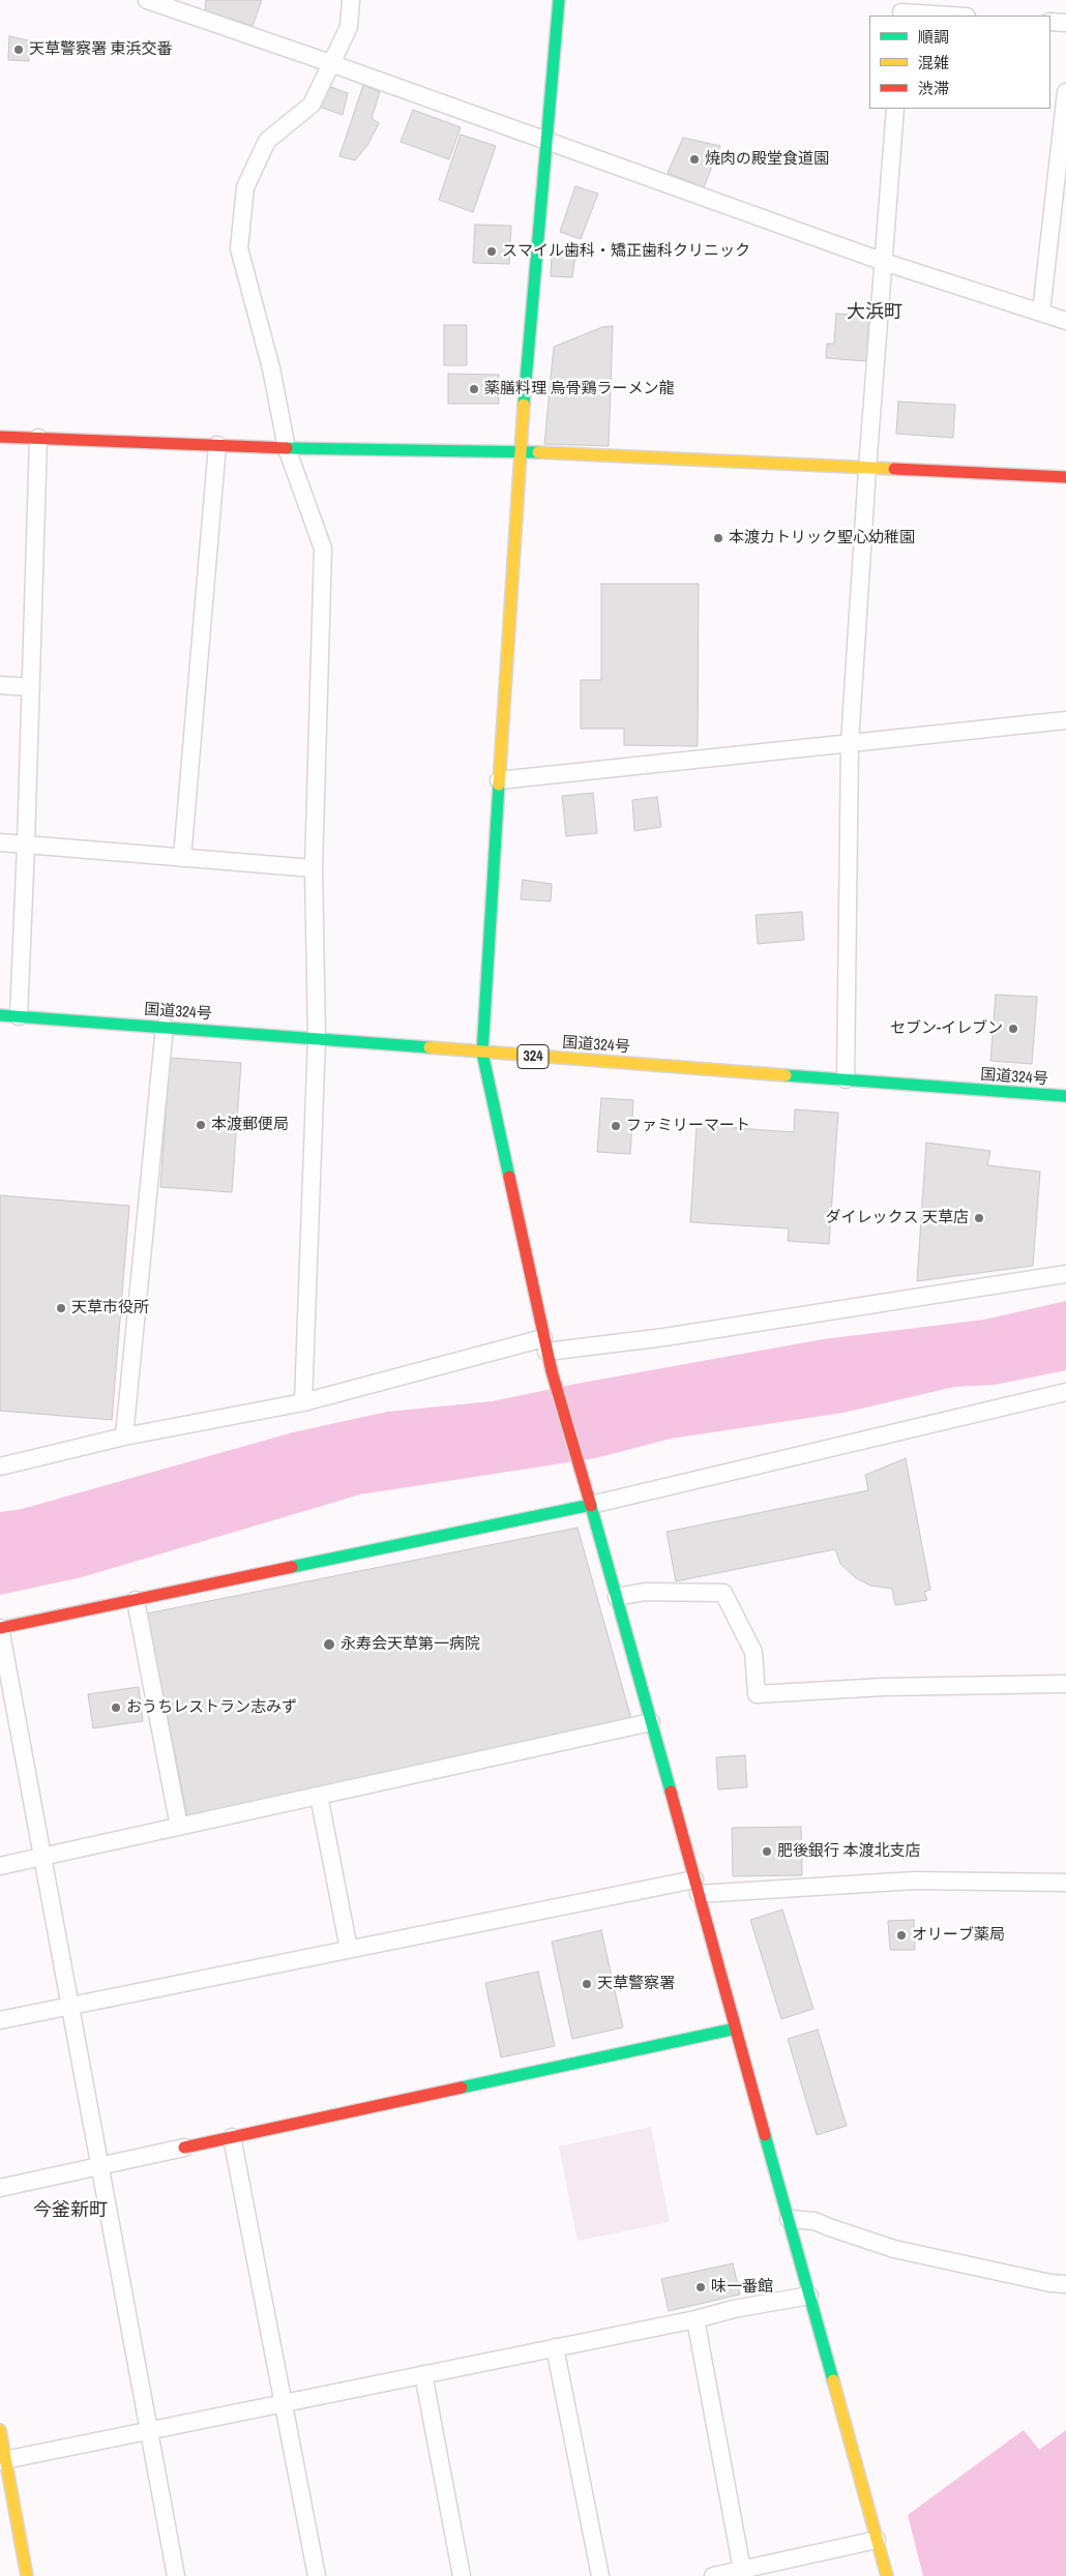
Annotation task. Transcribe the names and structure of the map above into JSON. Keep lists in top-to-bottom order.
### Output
{
  "streets": {
    "main road": ["国道324号", "324"]
  },
  "districts": ["大浜町", "今釜新町"],
  "places": [
    "天草警察署 東浜交番",
    "焼肉の殿堂食道園",
    "スマイル歯科・矯正歯科クリニック",
    "薬膳料理 烏骨鶏ラーメン龍",
    "本渡カトリック聖心幼稚園",
    "セブン-イレブン",
    "本渡郵便局",
    "ファミリーマート",
    "ダイレックス 天草店",
    "天草市役所",
    "永寿会天草第一病院",
    "おうちレストラン志みず",
    "肥後銀行 本渡北支店",
    "オリーブ薬局",
    "天草警察署",
    "味一番館"
  ],
  "legend": ["順調", "混雑", "渋滞"]
}
